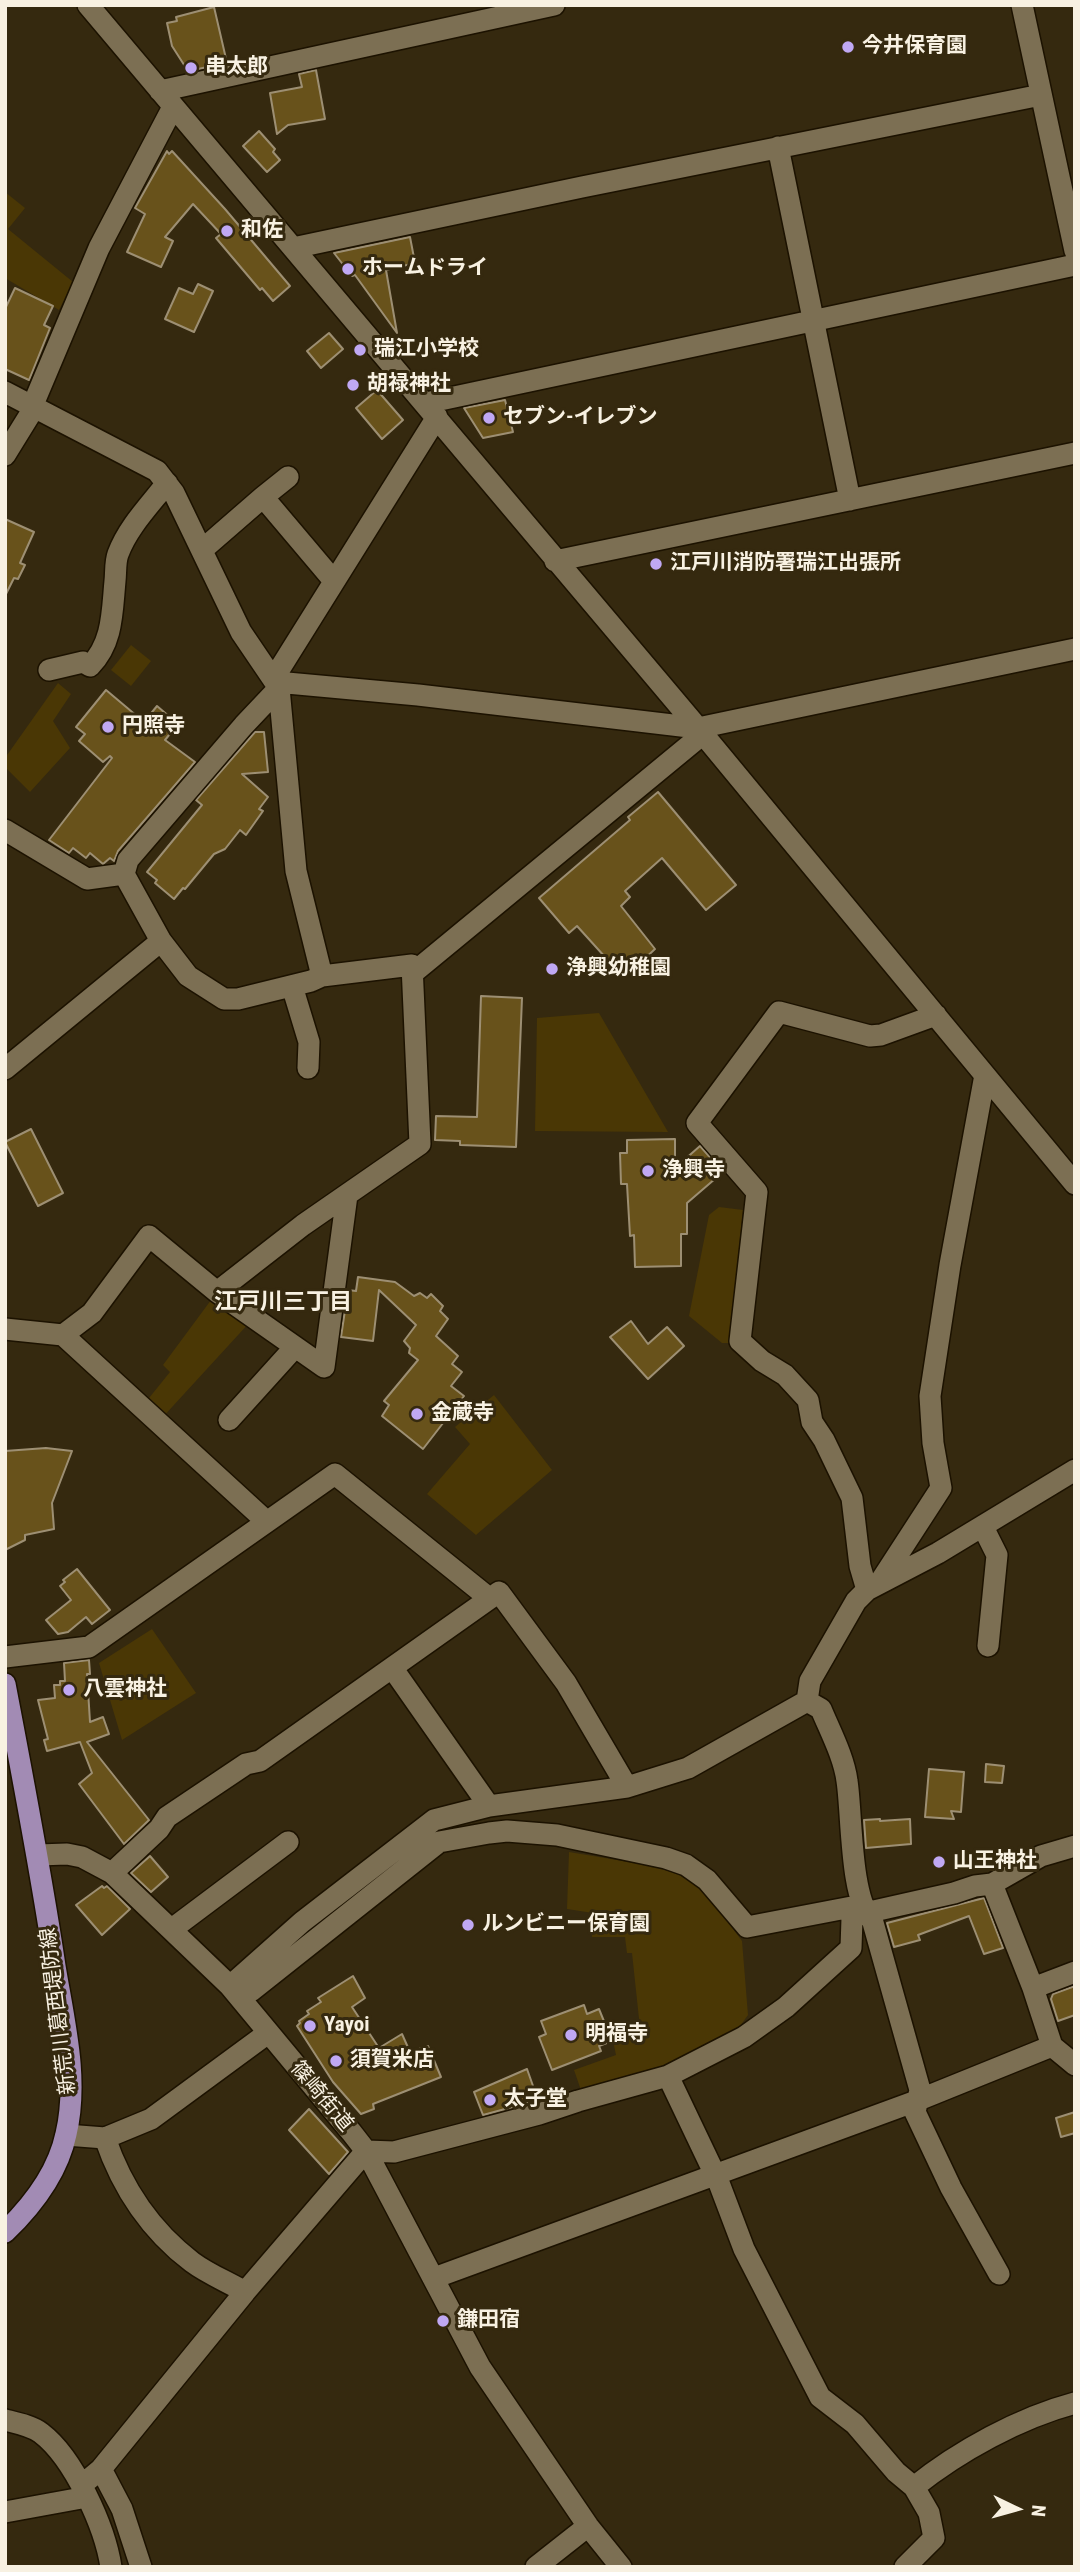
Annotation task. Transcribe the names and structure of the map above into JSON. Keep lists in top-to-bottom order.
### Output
{
  "streets": {
    "main road": ["新荒川葛西堤防線"],
    "street": ["篠崎街道"]
  },
  "crossings": [
    ["新荒川葛西堤防線", "篠崎街道"]
  ],
  "districts": ["江戸川三丁目"],
  "places": [
    "今井保育園",
    "串太郎",
    "和佐",
    "ホームドライ",
    "瑞江小学校",
    "胡禄神社",
    "セブン-イレブン",
    "江戸川消防署瑞江出張所",
    "円照寺",
    "浄興幼稚園",
    "浄興寺",
    "金蔵寺",
    "八雲神社",
    "山王神社",
    "ルンビニー保育園",
    "Yayoi",
    "明福寺",
    "須賀米店",
    "太子堂",
    "鎌田宿"
  ],
  "north": "right"
}
